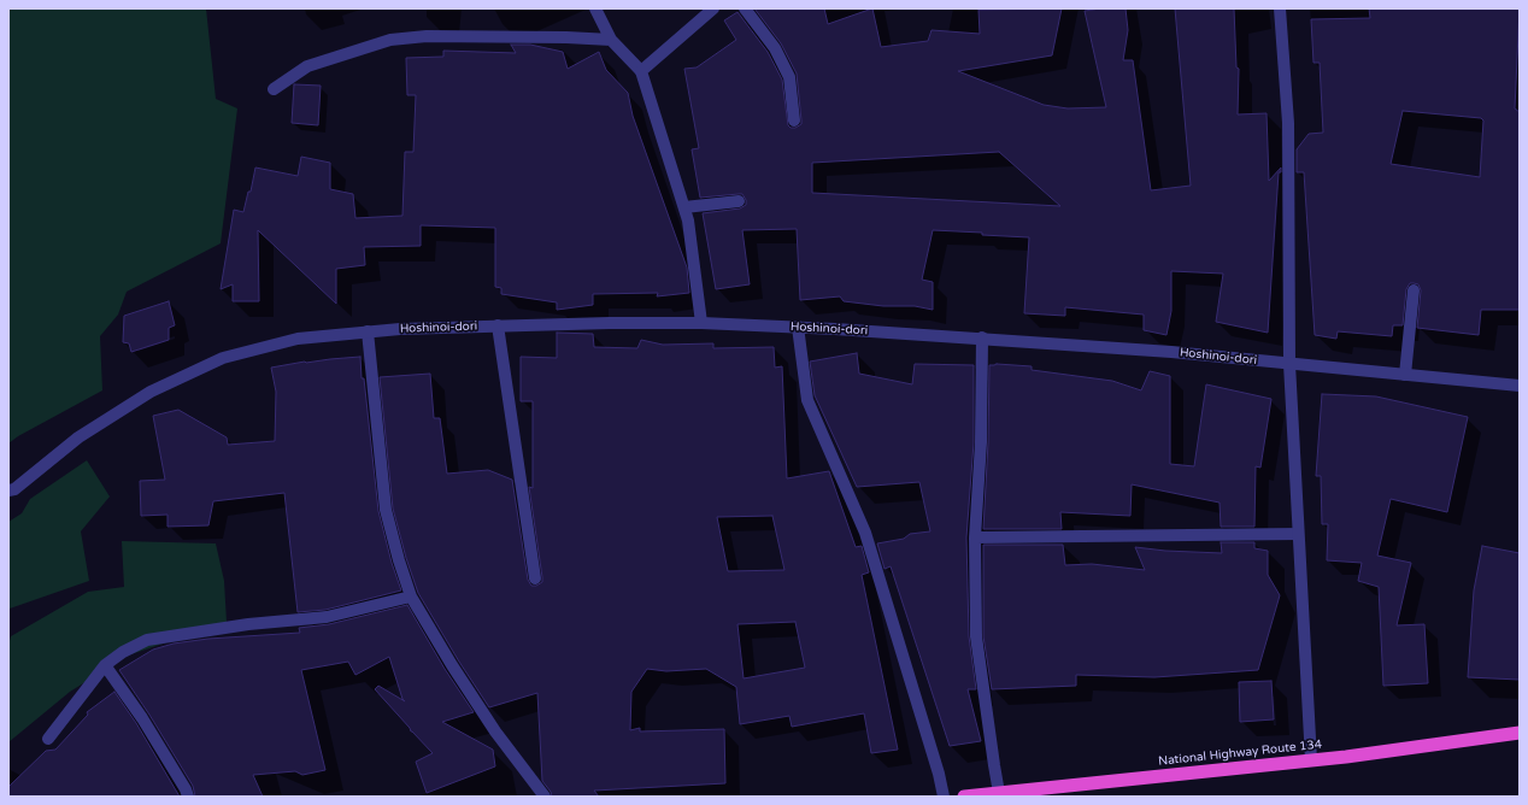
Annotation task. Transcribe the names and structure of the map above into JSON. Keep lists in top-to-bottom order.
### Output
{
  "streets": {
    "highway": ["National Highway Route 134"],
    "street": ["Hoshinoi-dori"]
  }
}
